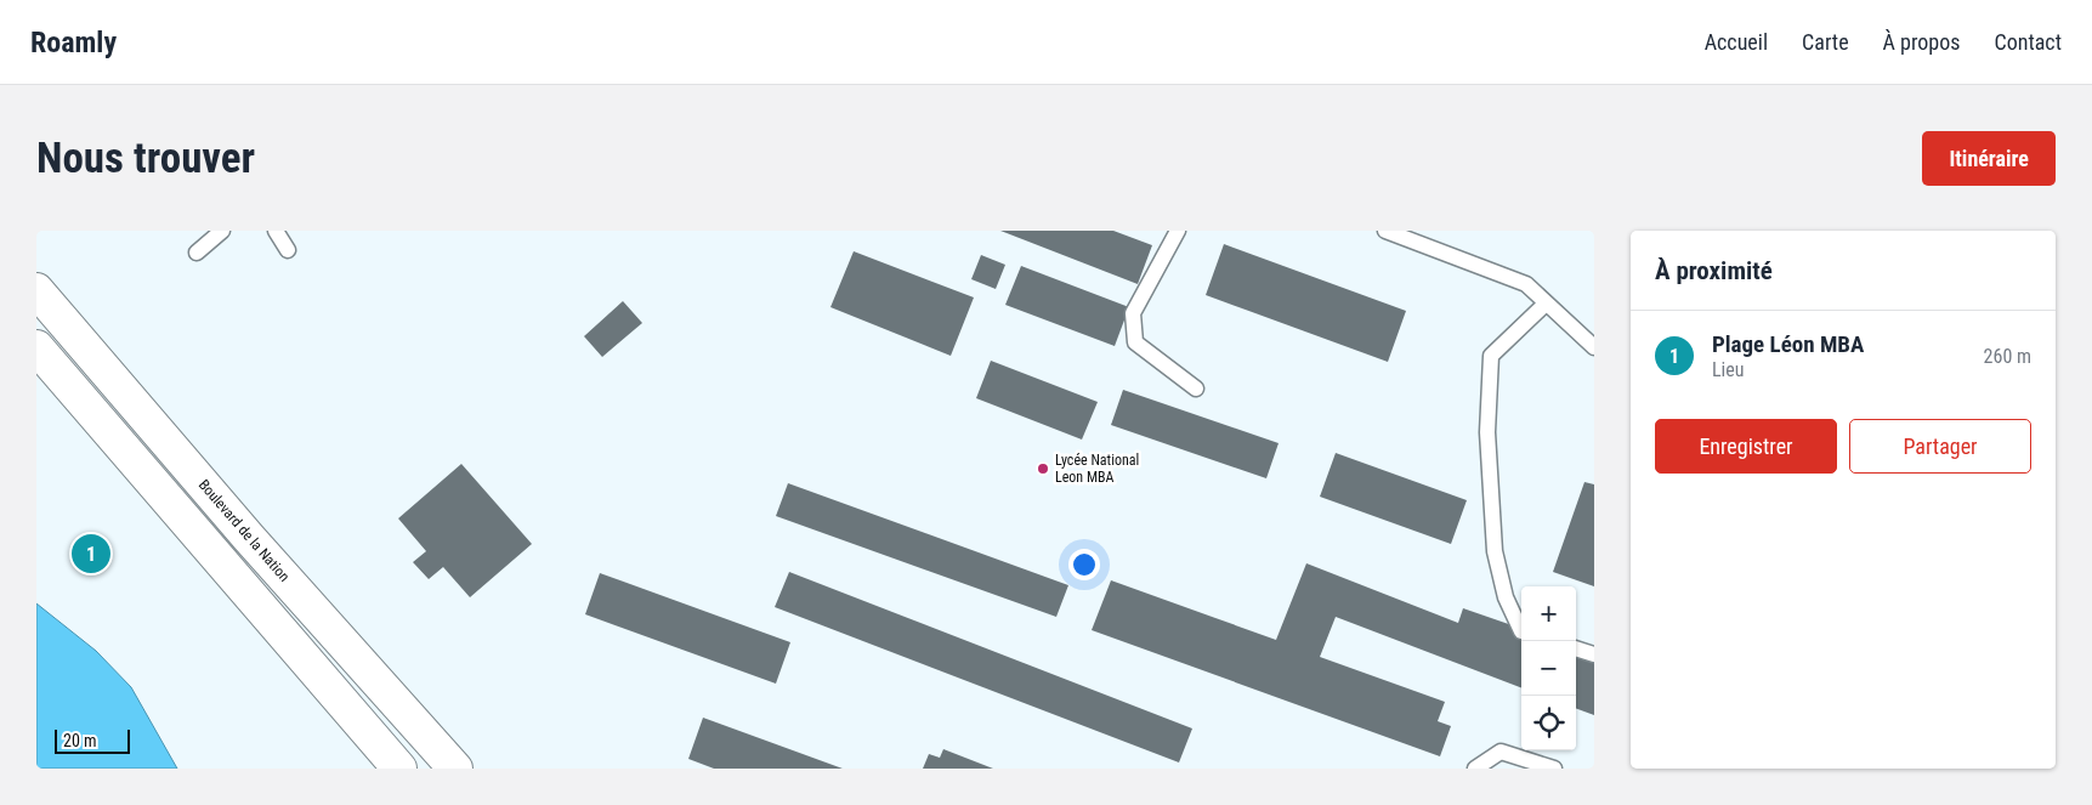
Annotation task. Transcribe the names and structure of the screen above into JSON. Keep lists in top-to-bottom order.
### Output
{
  "streets": {
    "main road": ["Boulevard de la Nation"]
  },
  "places": ["Lycée National Leon MBA"],
  "scale_bar": "20 m",
  "page": {
    "header": "Roamly",
    "nav": [
      "Accueil",
      "Carte",
      "À propos",
      "Contact"
    ],
    "buttons": [
      "Itinéraire",
      ["Enregistrer", "Partager"]
    ],
    "title": "Nous trouver",
    "heading": "À proximité",
    "list": [
      {
        "mark": "1",
        "name": "Plage Léon MBA",
        "note": "Lieu",
        "value": "260 m"
      }
    ],
    "pins": "1",
    "map_buttons": ["+", "−"],
    "scale": "20 m"
  }
}
